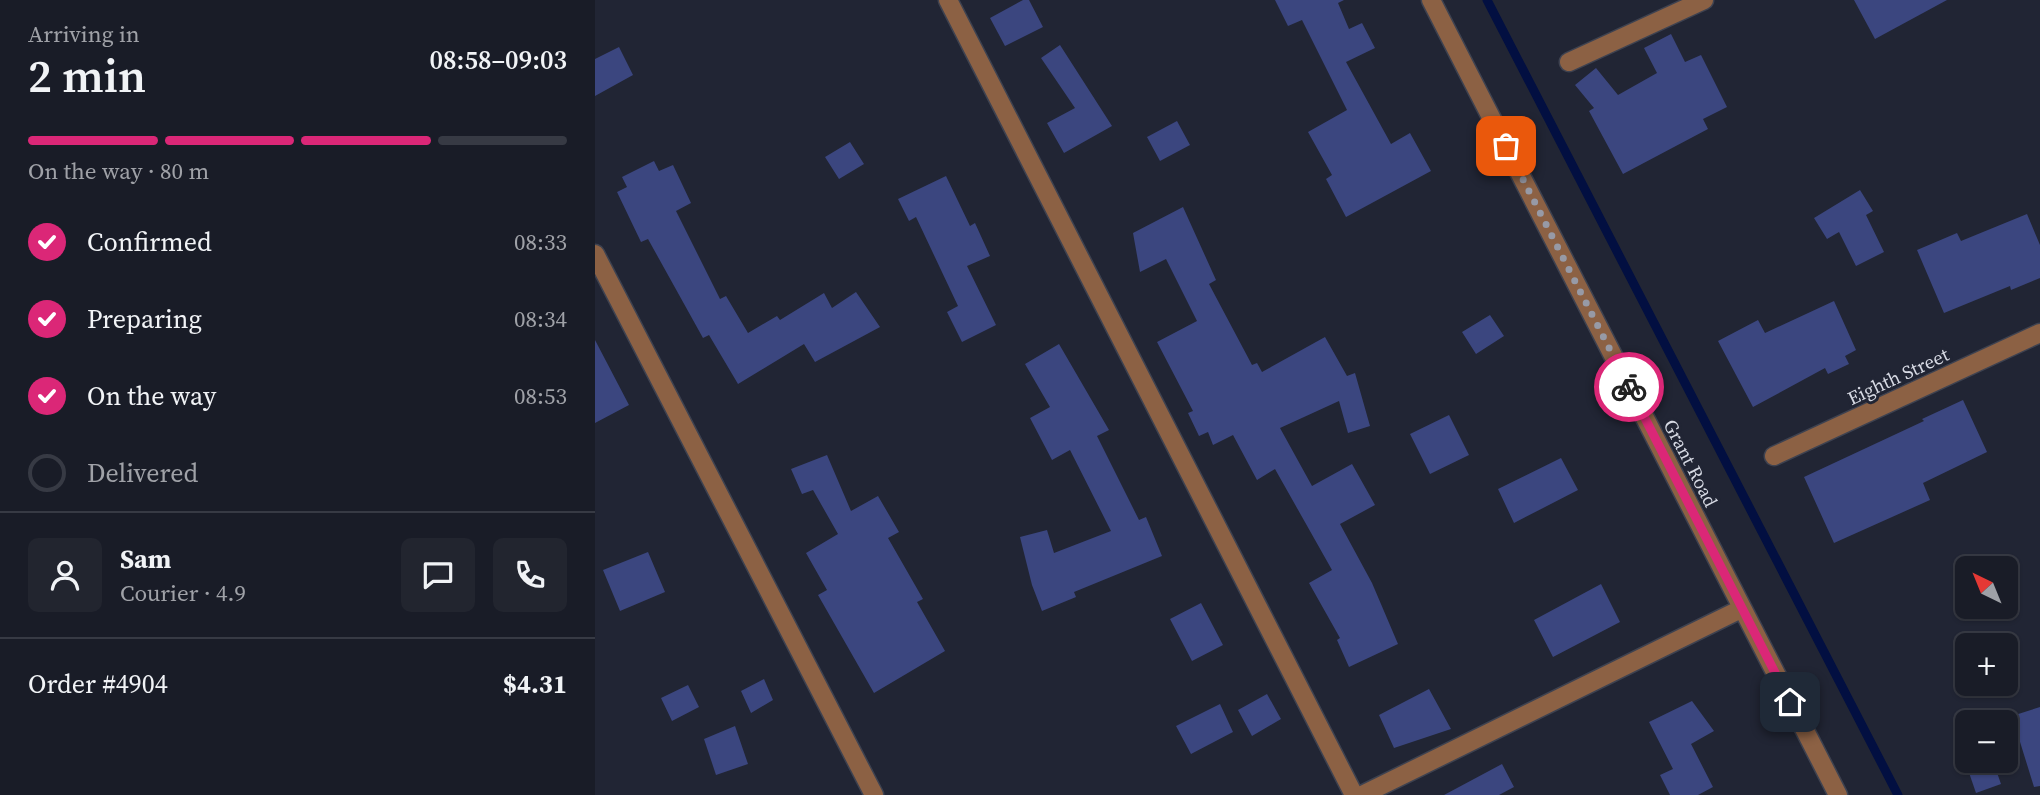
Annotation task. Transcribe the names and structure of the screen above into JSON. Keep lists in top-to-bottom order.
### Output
{
  "streets": {
    "street": ["Eighth Street", "Grant Road"]
  },
  "north": "top left",
  "page": {
    "heading": ["2 min", "Arriving in", "08:58–09:03"],
    "panel": [
      "Sam",
      "Courier · 4.9",
      "Order #4904",
      "$4.31"
    ],
    "bar": "On the way · 80 m",
    "list": [
      ["Confirmed", "08:33"],
      ["Preparing", "08:34"],
      ["On the way", "08:53"],
      "Delivered"
    ],
    "map_buttons": ["+", "−"]
  }
}
